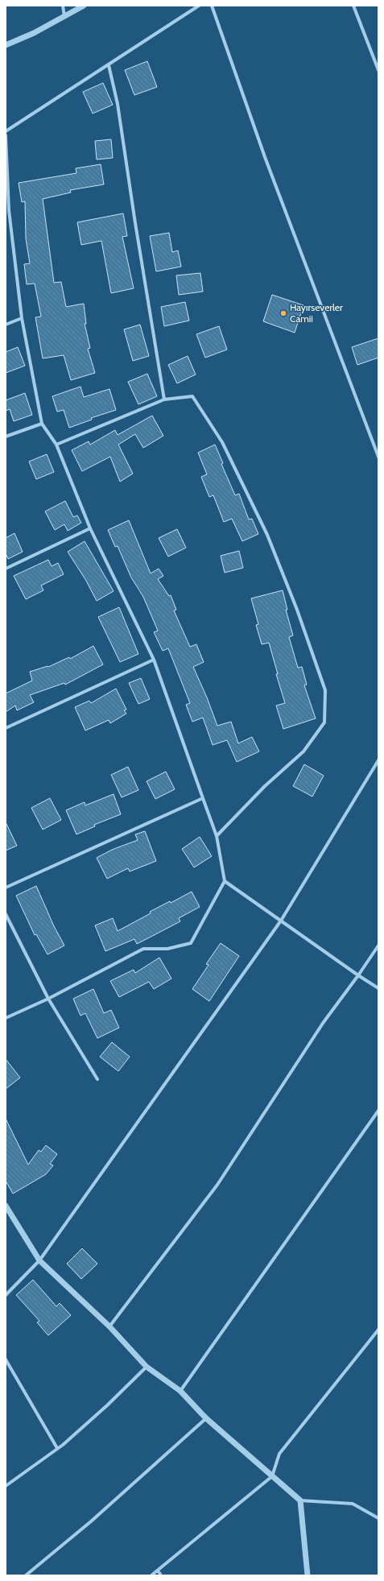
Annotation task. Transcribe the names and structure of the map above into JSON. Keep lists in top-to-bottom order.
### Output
{
  "places": ["Hayırseverler Camii"]
}
